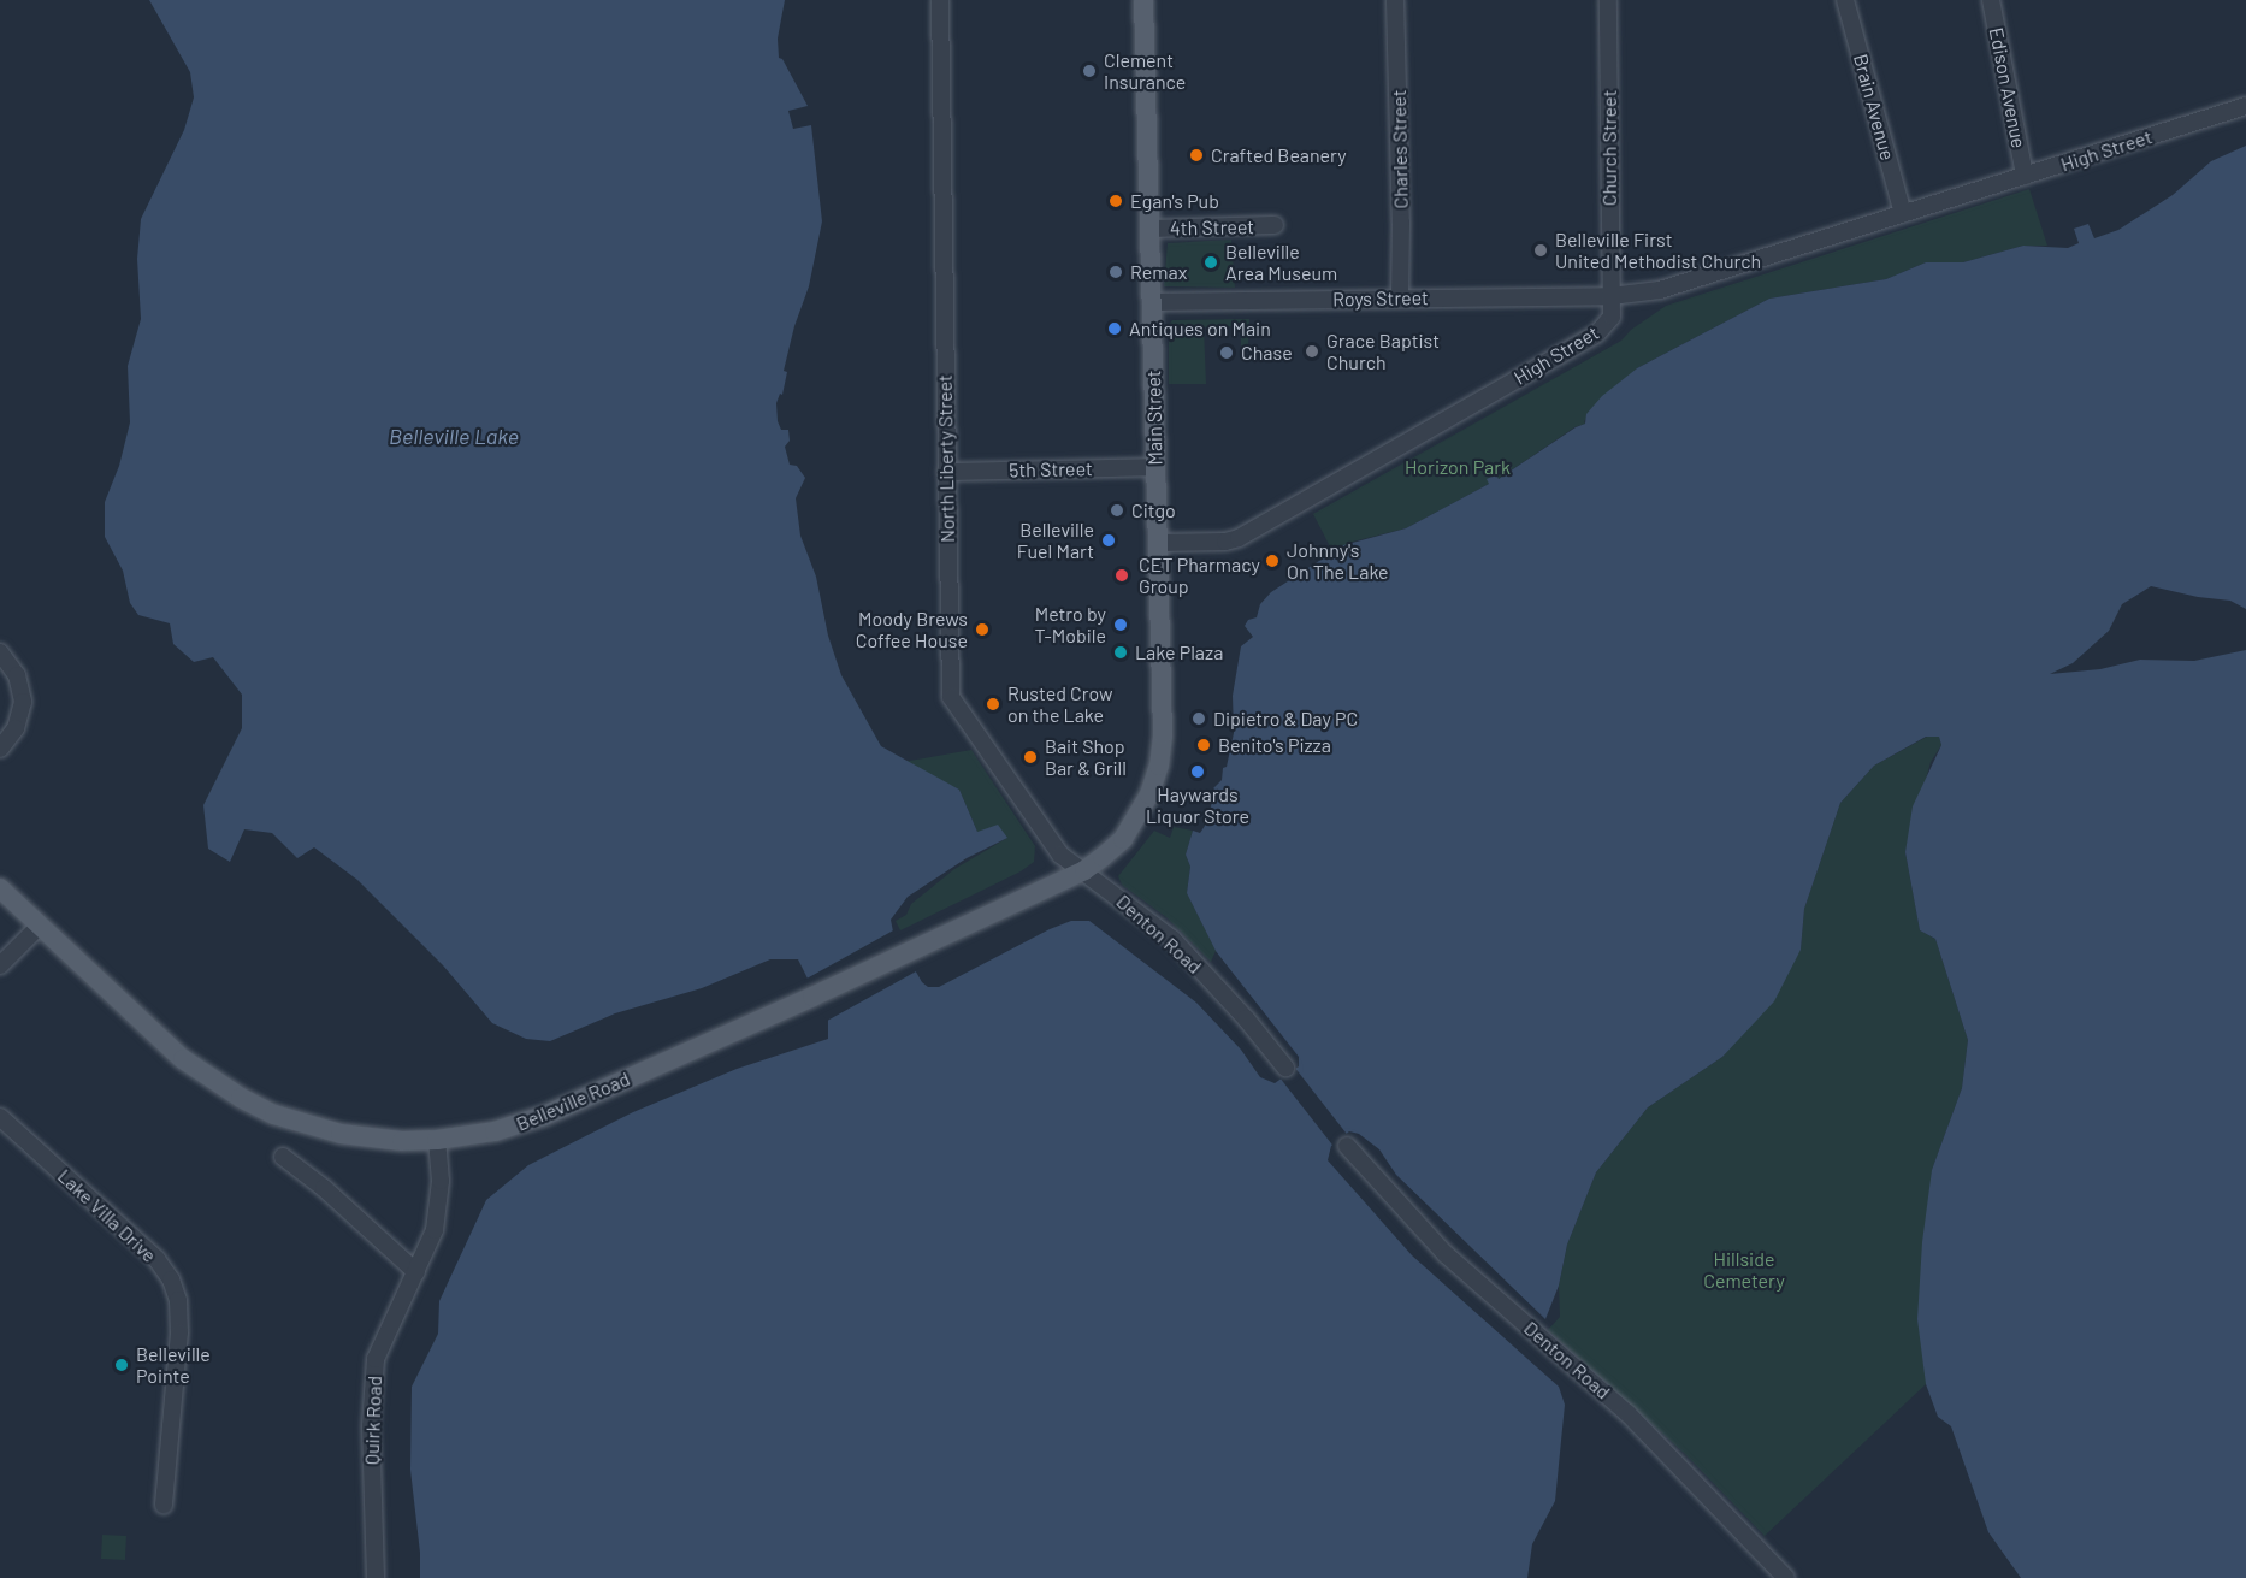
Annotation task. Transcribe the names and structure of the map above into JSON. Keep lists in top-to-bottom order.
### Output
{
  "streets": {
    "main road": ["Main Street", "Belleville Road"],
    "street": [
      "Edison Avenue",
      "Brain Avenue",
      "Church Street",
      "Charles Street",
      "High Street",
      "4th Street",
      "Roys Street",
      "North Liberty Street",
      "5th Street",
      "Denton Road",
      "Lake Villa Drive",
      "Quirk Road"
    ]
  },
  "crossings": [
    ["Edison Avenue", "High Street"],
    ["Brain Avenue", "High Street"],
    ["Church Street", "High Street"],
    ["Church Street", "Roys Street"],
    ["Charles Street", "Roys Street"],
    ["High Street", "Roys Street"],
    ["High Street", "Main Street"],
    ["4th Street", "Main Street"],
    ["Roys Street", "Main Street"],
    ["Main Street", "5th Street"],
    ["Main Street", "Belleville Road"],
    ["North Liberty Street", "5th Street"],
    ["North Liberty Street", "Denton Road"],
    ["North Liberty Street", "Belleville Road"],
    ["Denton Road", "Belleville Road"],
    ["Belleville Road", "Quirk Road"]
  ],
  "water": ["Belleville Lake"],
  "parks": ["Horizon Park", "Hillside Cemetery"],
  "places": [
    "Clement Insurance",
    "Crafted Beanery",
    "Egan's Pub",
    "Belleville First United Methodist Church",
    "Belleville Area Museum",
    "Remax",
    "Antiques on Main",
    "Grace Baptist Church",
    "Chase",
    "Citgo",
    "Belleville Fuel Mart",
    "Johnny's On The Lake",
    "CET Pharmacy Group",
    "Metro by T-Mobile",
    "Moody Brews Coffee House",
    "Lake Plaza",
    "Rusted Crow on the Lake",
    "Dipietro & Day PC",
    "Benito's Pizza",
    "Bait Shop Bar & Grill",
    "Haywards Liquor Store",
    "Belleville Pointe"
  ]
}
